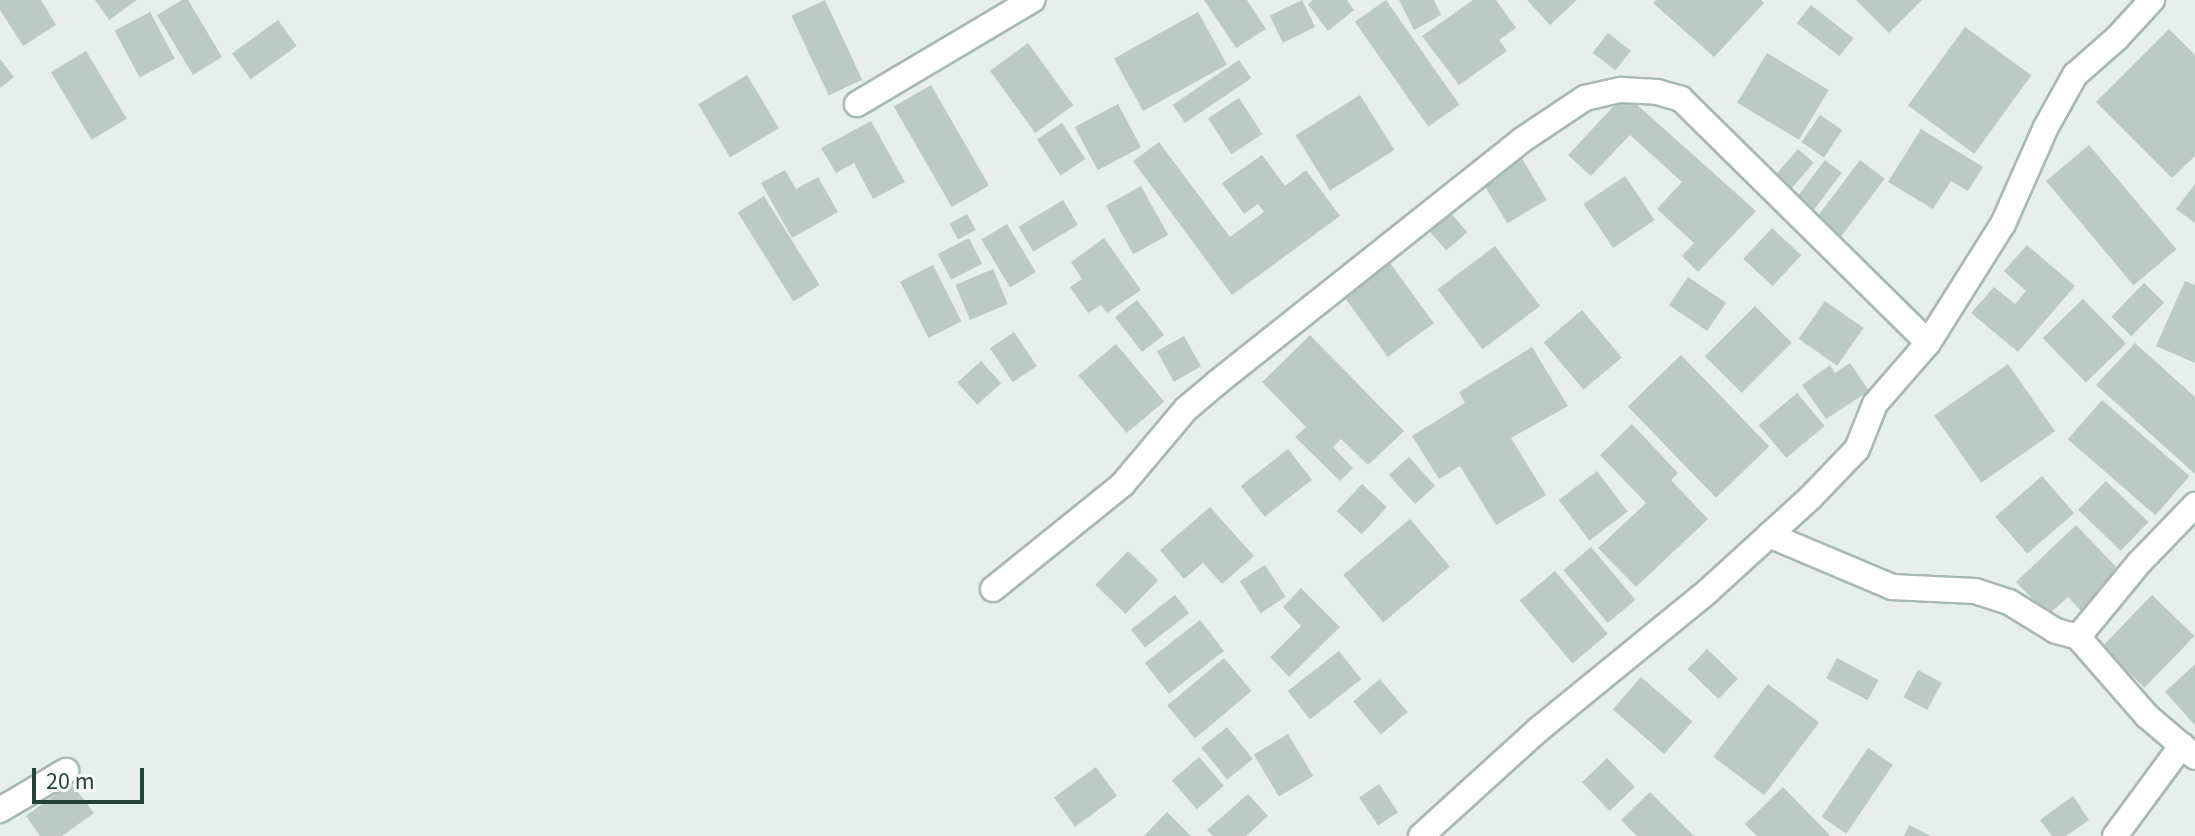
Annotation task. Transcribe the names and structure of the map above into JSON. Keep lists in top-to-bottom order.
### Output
{
  "scale_bar": "20 m"
}
